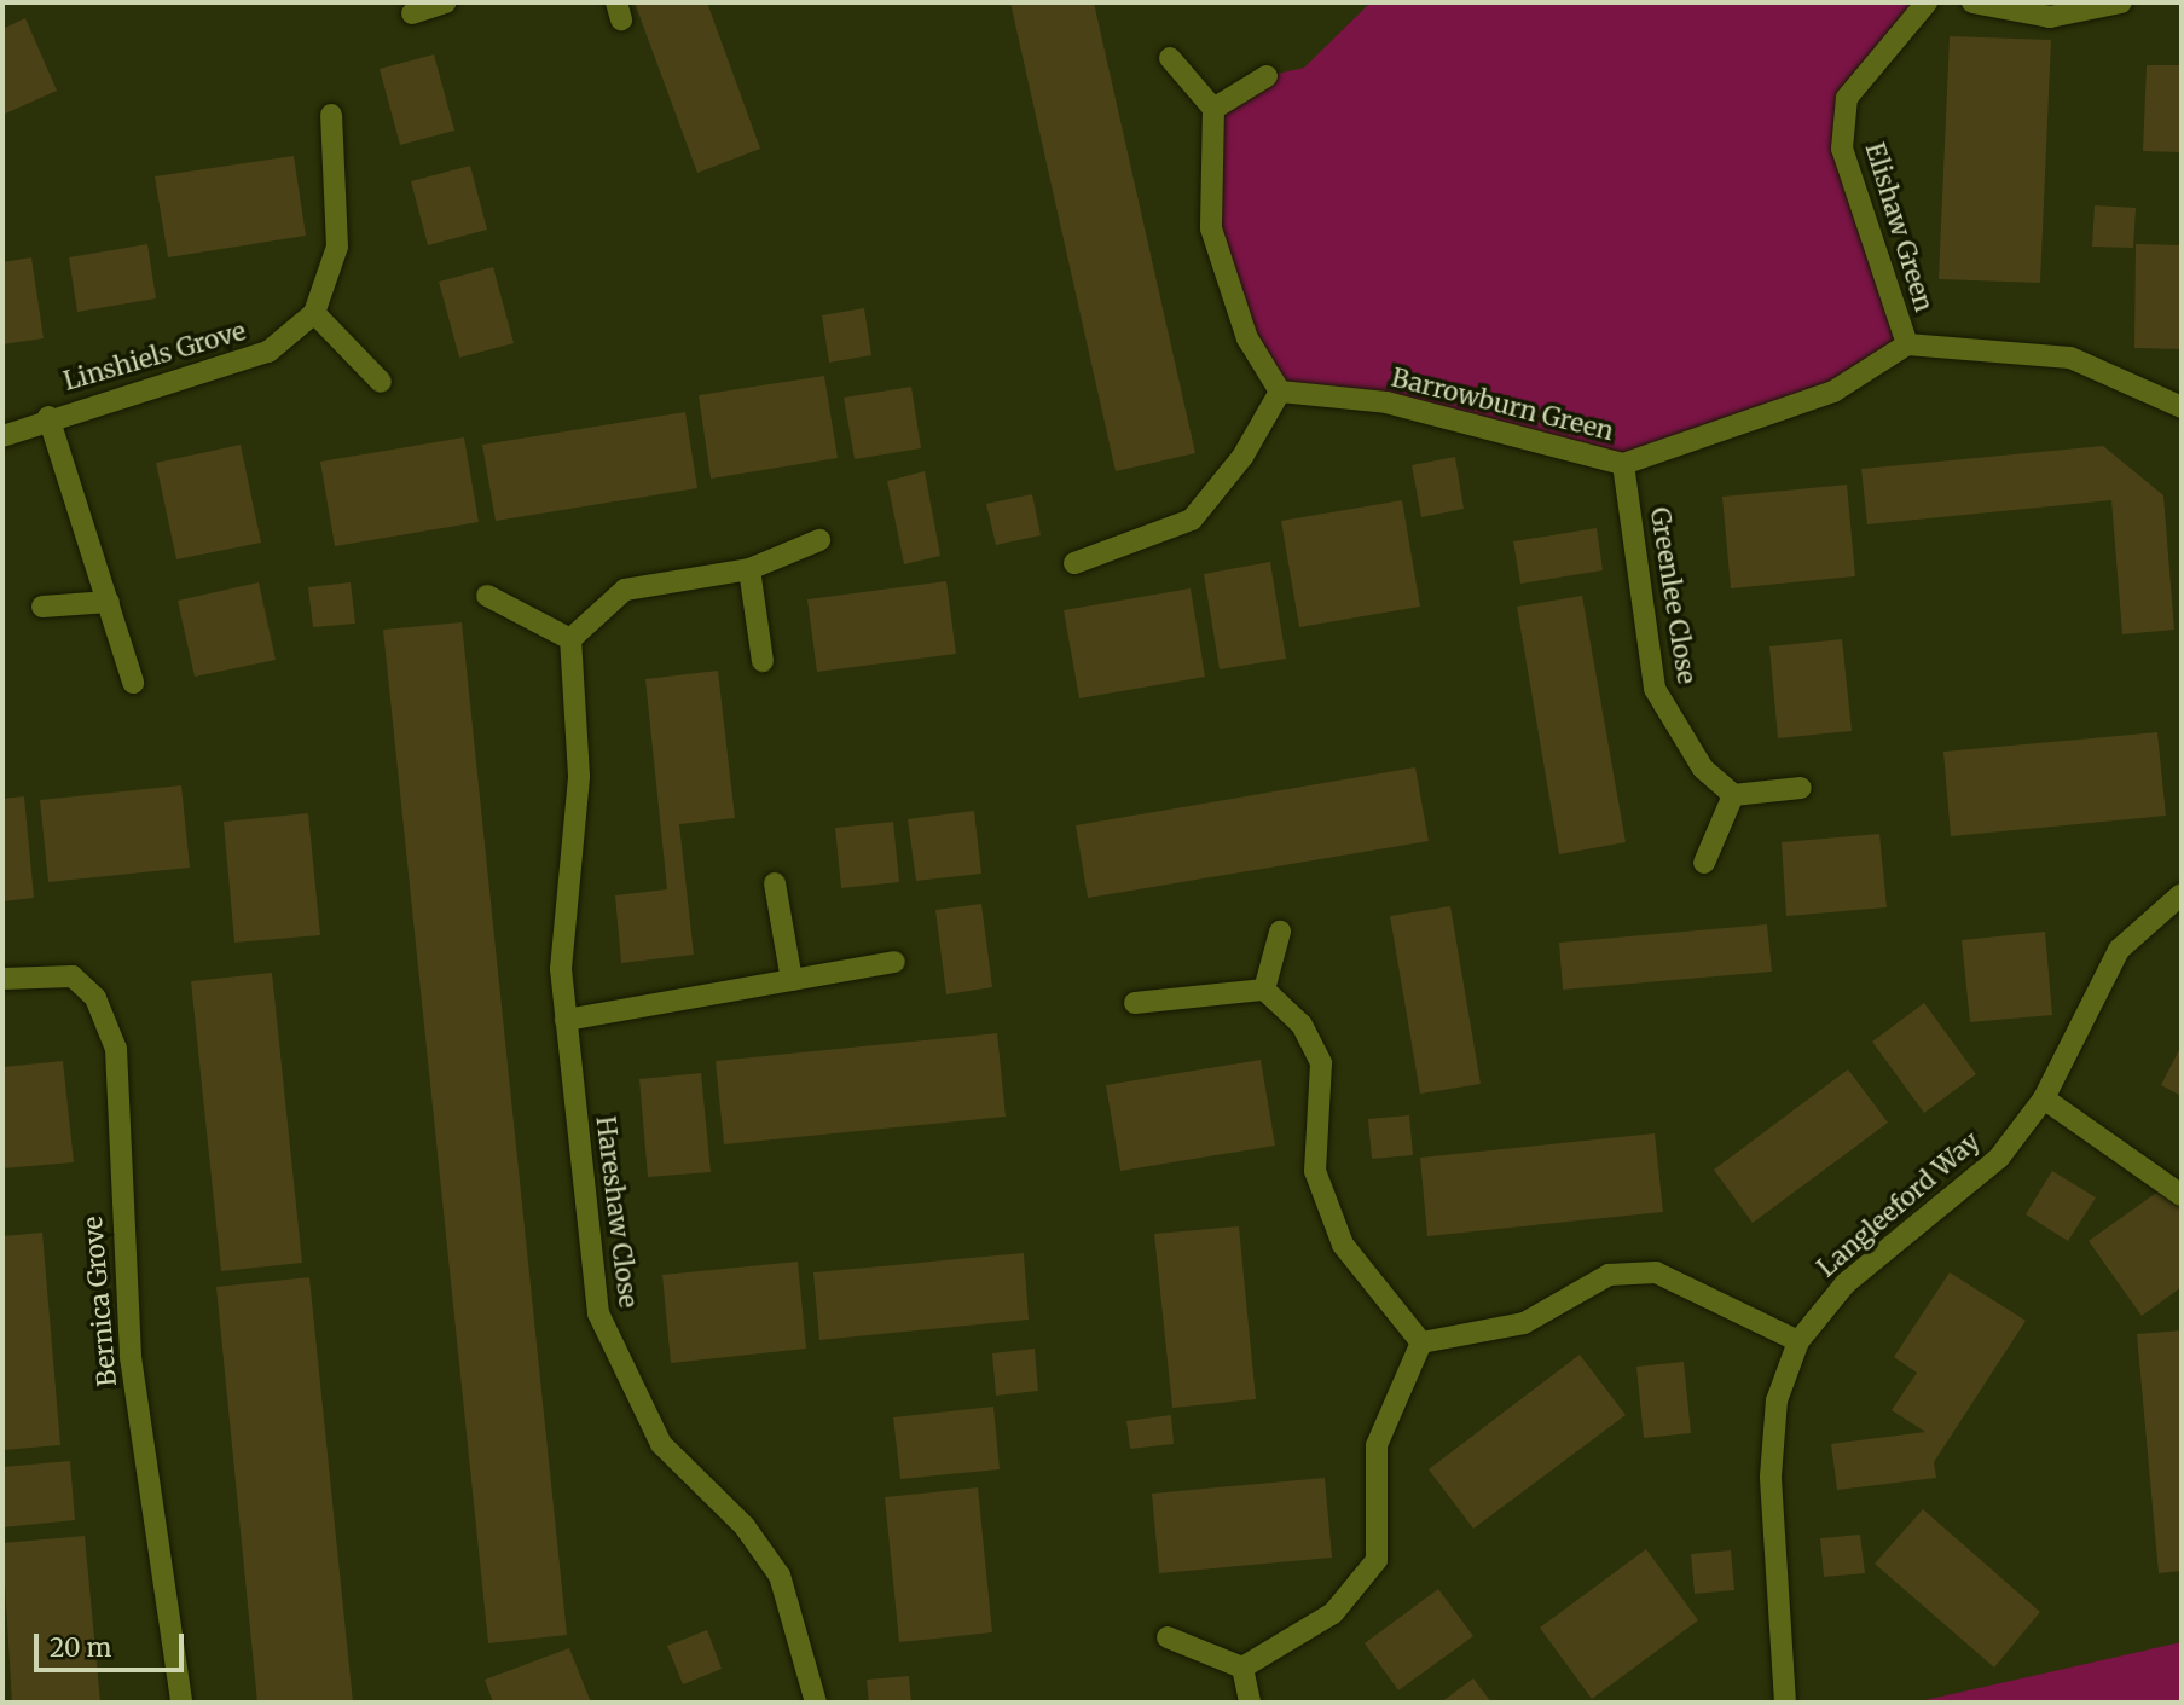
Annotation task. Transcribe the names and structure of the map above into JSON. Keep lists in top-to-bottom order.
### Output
{
  "streets": {
    "street": [
      "Elishaw Green",
      "Linshiels Grove",
      "Barrowburn Green",
      "Greenlee Close",
      "Langleeford Way",
      "Hareshaw Close",
      "Bernica Grove"
    ]
  },
  "crossings": [
    ["Elishaw Green", "Barrowburn Green"],
    ["Barrowburn Green", "Greenlee Close"]
  ],
  "scale_bar": "20 m"
}
